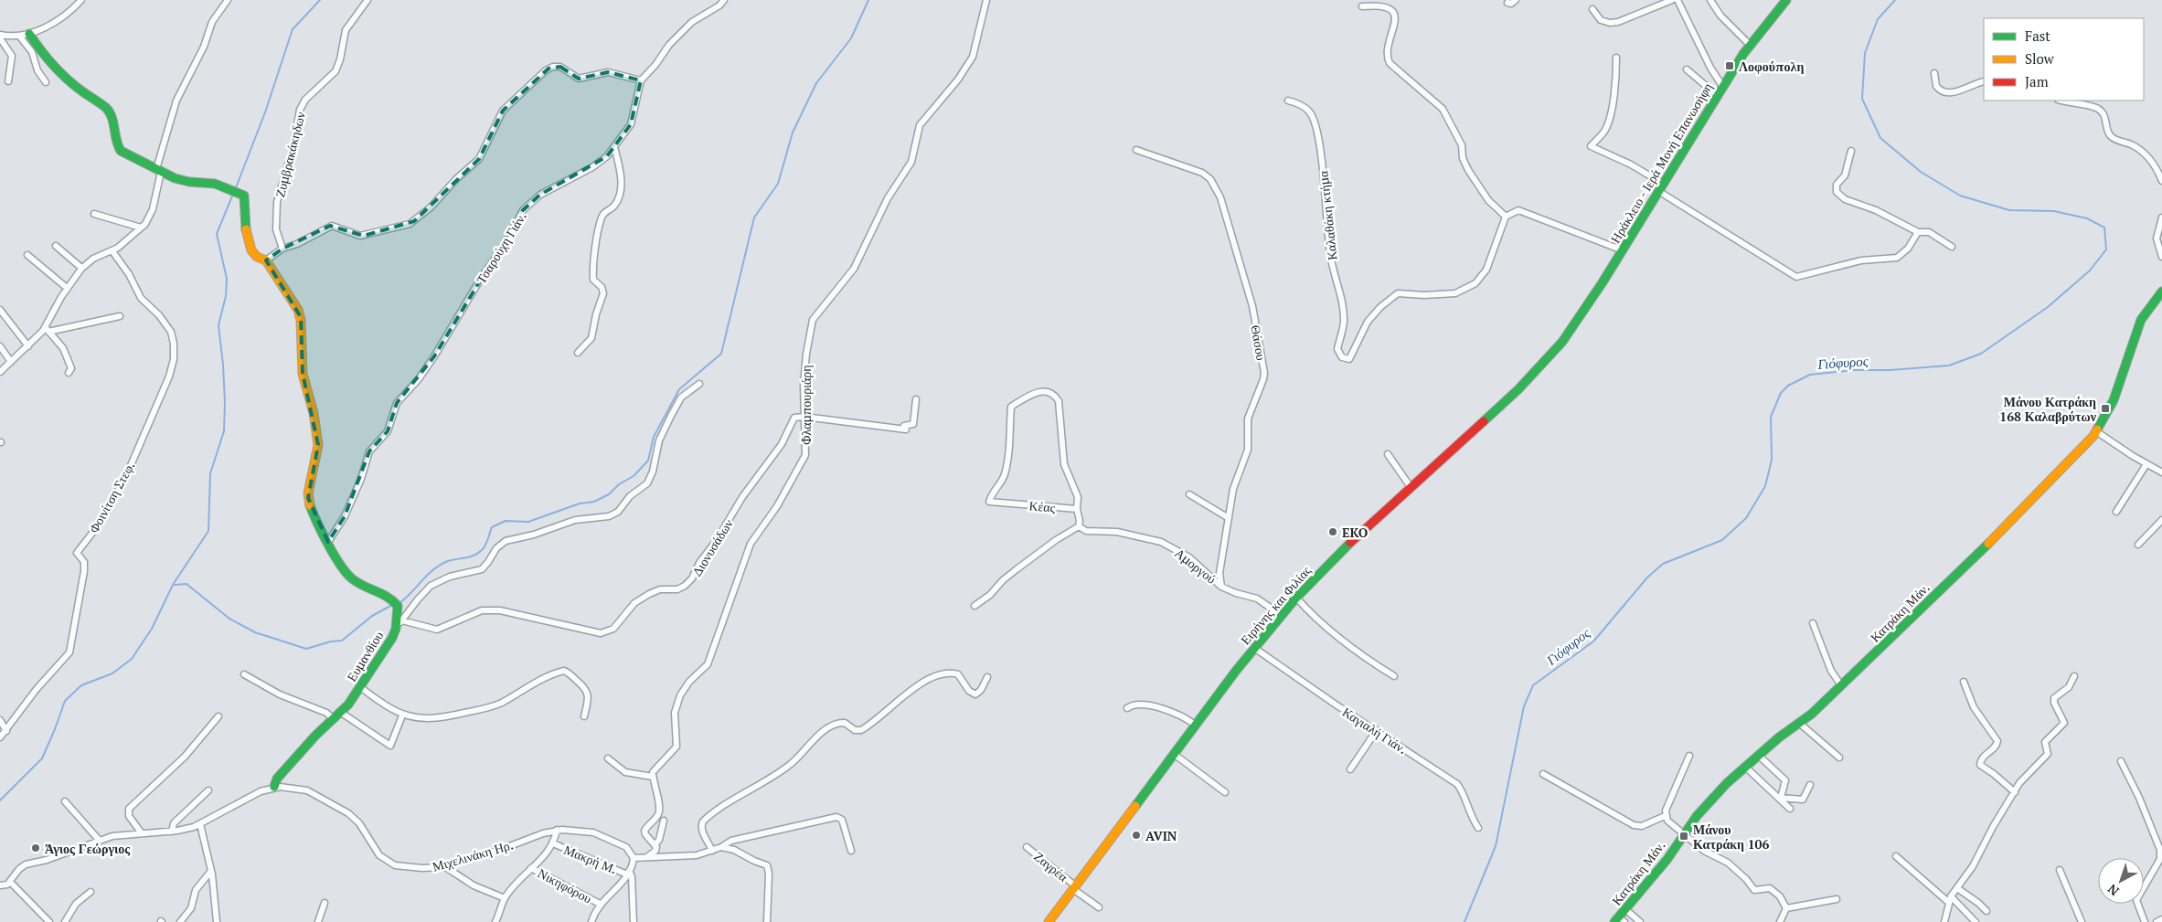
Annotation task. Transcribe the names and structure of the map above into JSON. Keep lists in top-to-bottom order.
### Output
{
  "streets": {
    "street": [
      "Ζυμβρακάκηδων",
      "Ηράκλειο - Ιερά Μονή Επανωσήφη",
      "Καλαθάκη κτήμα",
      "Τσαρούχη Γιάν.",
      "Θάσου",
      "Φλαμπουριάρη",
      "Φοινίτση Στεφ.",
      "Κέας",
      "Διονυσάδων",
      "Αμοργού",
      "Ειρήνης και Φιλίας",
      "Κατράκη Μάν.",
      "Ευμανθίου",
      "Καγιαλή Γιάν.",
      "Μιχελινάκη Ηρ.",
      "Μακρή Μ.",
      "Ζαγρέα",
      "Νικηφόρου"
    ]
  },
  "crossings": [
    ["Ηράκλειο - Ιερά Μονή Επανωσήφη", "Ειρήνης και Φιλίας"],
    ["Τσαρούχη Γιάν.", "Ευμανθίου"],
    ["Θάσου", "Αμοργού"],
    ["Φλαμπουριάρη", "Διονυσάδων"],
    ["Αμοργού", "Ειρήνης και Φιλίας"],
    ["Ειρήνης και Φιλίας", "Καγιαλή Γιάν."],
    ["Ειρήνης και Φιλίας", "Ζαγρέα"],
    ["Ευμανθίου", "Μιχελινάκη Ηρ."]
  ],
  "water": ["Γιόφυρος"],
  "places": {
    "transit": ["Λοφούπολη", "Μάνου Κατράκη 168 Καλαβρύτων", "Μάνου Κατράκη 106"],
    "other": ["EKO", "AVIN", "Άγιος Γεώργιος"]
  },
  "legend": ["Fast", "Slow", "Jam"],
  "north": "bottom left"
}
